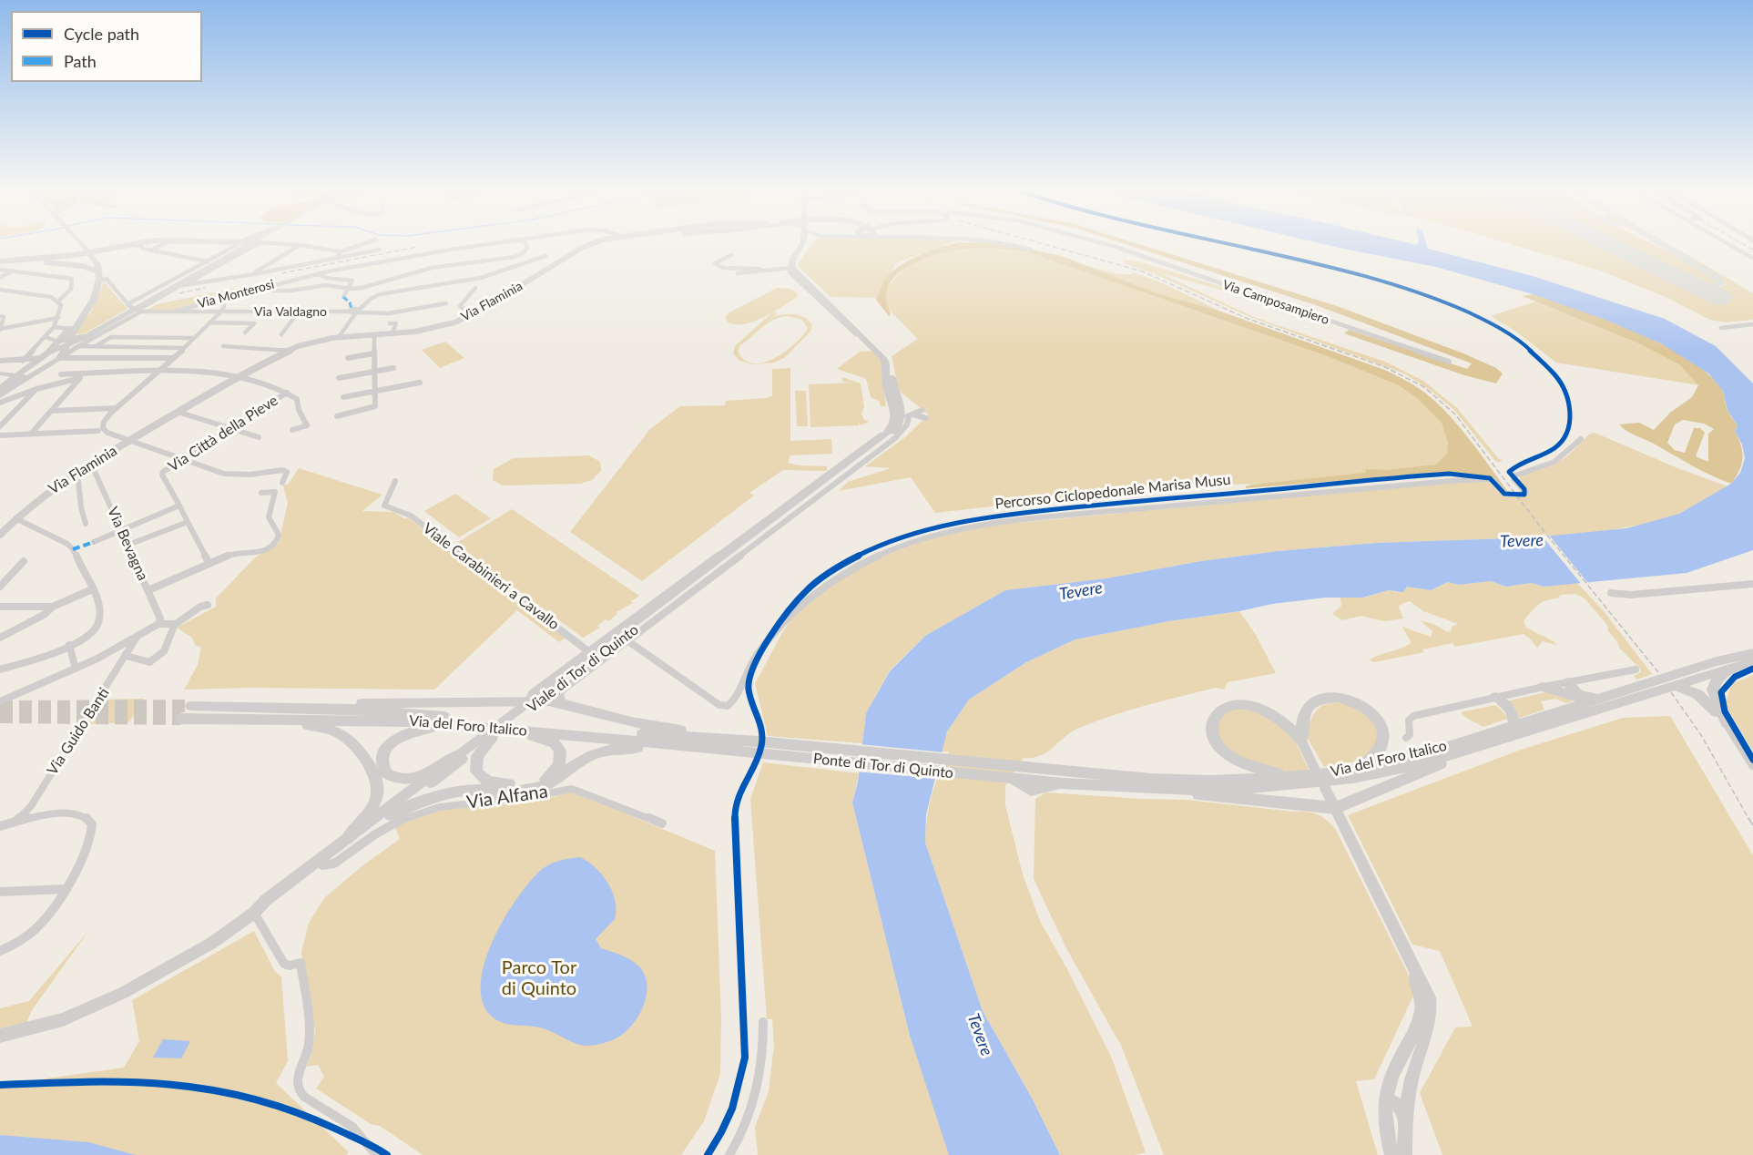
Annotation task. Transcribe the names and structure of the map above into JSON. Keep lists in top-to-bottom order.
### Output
{
  "streets": {
    "highway": ["Via del Foro Italico", "Ponte di Tor di Quinto"],
    "main road": ["Viale di Tor di Quinto"],
    "street": [
      "Via Monterosi",
      "Via Flaminia",
      "Via Camposampiero",
      "Via Valdagno",
      "Via Città della Pieve",
      "Via Bevagna",
      "Viale Carabinieri a Cavallo",
      "Via Guido Banti",
      "Via Alfana"
    ],
    "cycle path": ["Percorso Ciclopedonale Marisa Musu"]
  },
  "crossings": [
    ["Via Monterosi", "Via Valdagno"],
    ["Via Flaminia", "Via Bevagna"],
    ["Viale Carabinieri a Cavallo", "Viale di Tor di Quinto"],
    ["Viale di Tor di Quinto", "Via Alfana"],
    ["Via del Foro Italico", "Ponte di Tor di Quinto"]
  ],
  "water": ["Tevere"],
  "parks": ["Parco Tor di Quinto"],
  "legend": ["Cycle path", "Path"]
}
